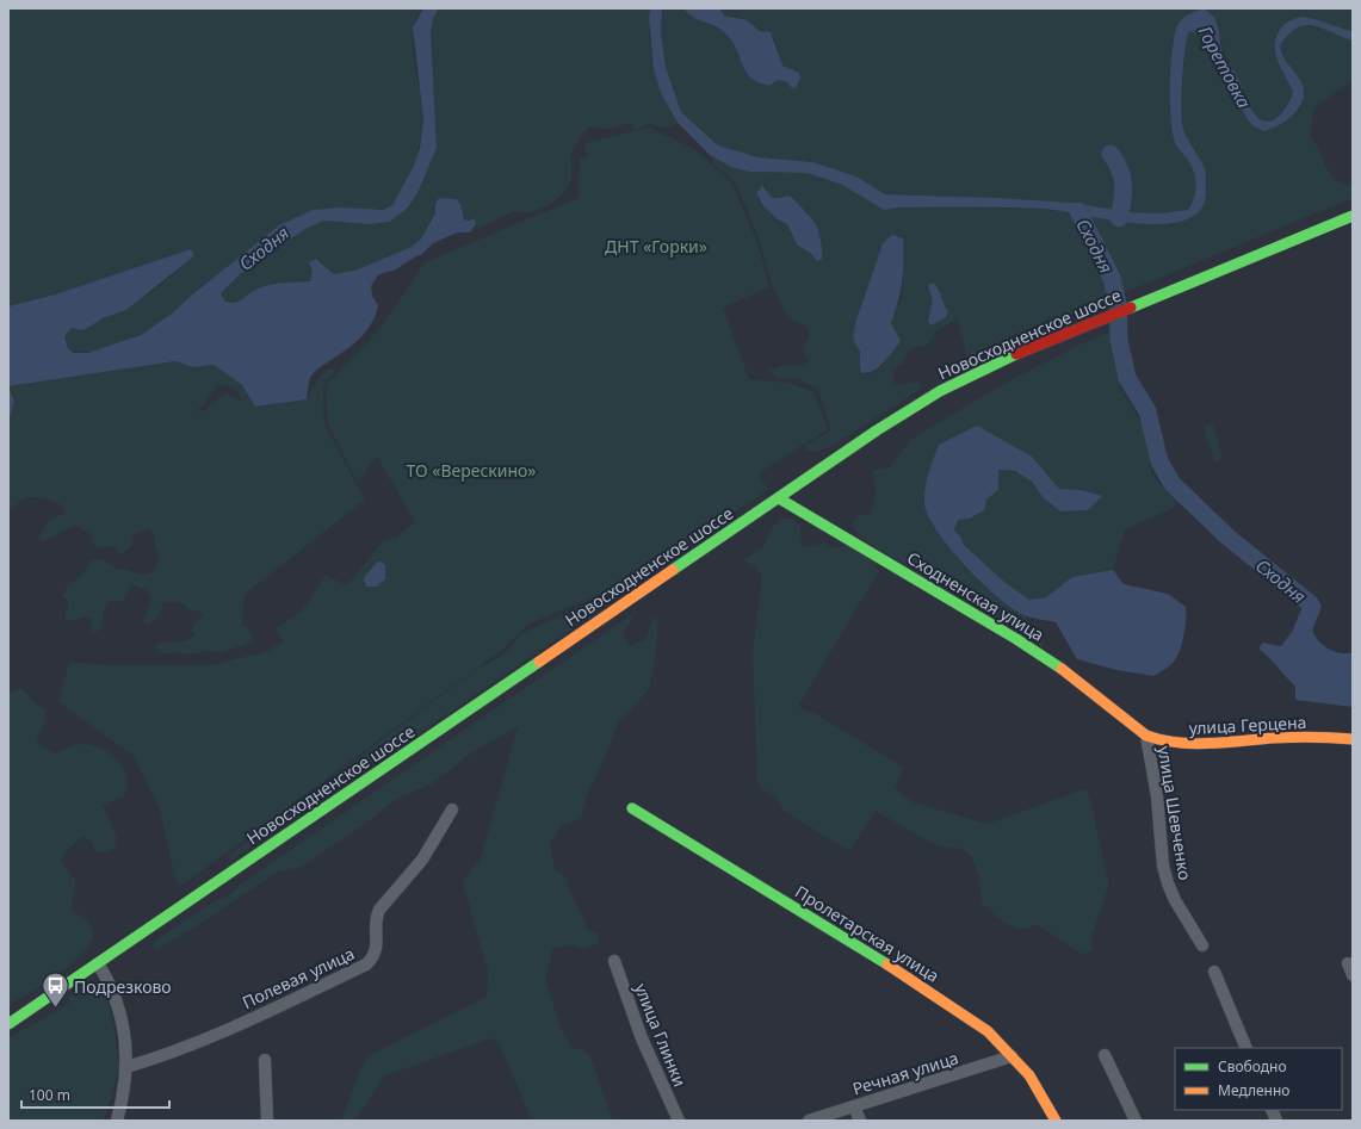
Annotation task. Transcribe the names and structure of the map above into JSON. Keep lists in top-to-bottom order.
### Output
{
  "streets": {
    "main road": [
      "Новосходненское шоссе",
      "Сходненская улица",
      "улица Герцена",
      "Пролетарская улица"
    ],
    "street": [
      "улица Шевченко",
      "Полевая улица",
      "улица Глинки",
      "Речная улица"
    ]
  },
  "crossings": [
    ["Новосходненское шоссе", "Сходненская улица"],
    ["Сходненская улица", "улица Герцена"],
    ["Сходненская улица", "улица Шевченко"],
    ["улица Герцена", "улица Шевченко"],
    ["Пролетарская улица", "Речная улица"]
  ],
  "water": ["Горетовка", "Сходня"],
  "parks": ["ДНТ «Горки»", "ТО «Верескино»"],
  "places": {
    "bus stop": ["Подрезково"]
  },
  "legend": ["Свободно", "Медленно"],
  "scale_bar": "100 m"
}
